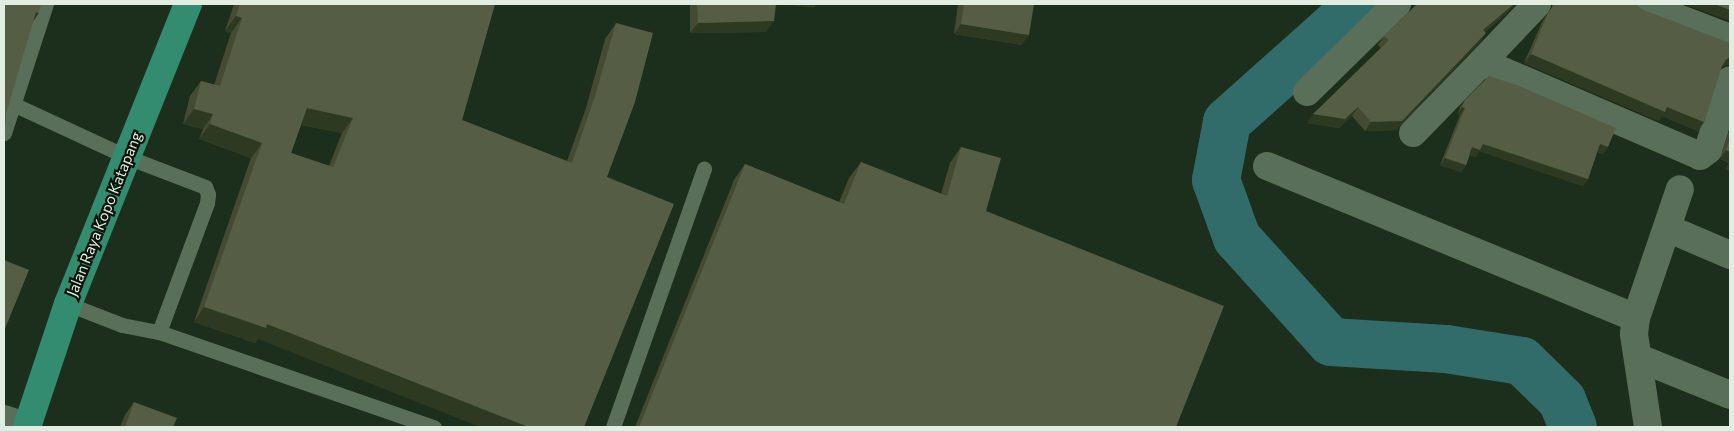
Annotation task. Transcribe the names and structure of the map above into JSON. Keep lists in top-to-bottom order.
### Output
{
  "streets": {
    "main road": ["Jalan Raya Kopo Katapang"]
  }
}
